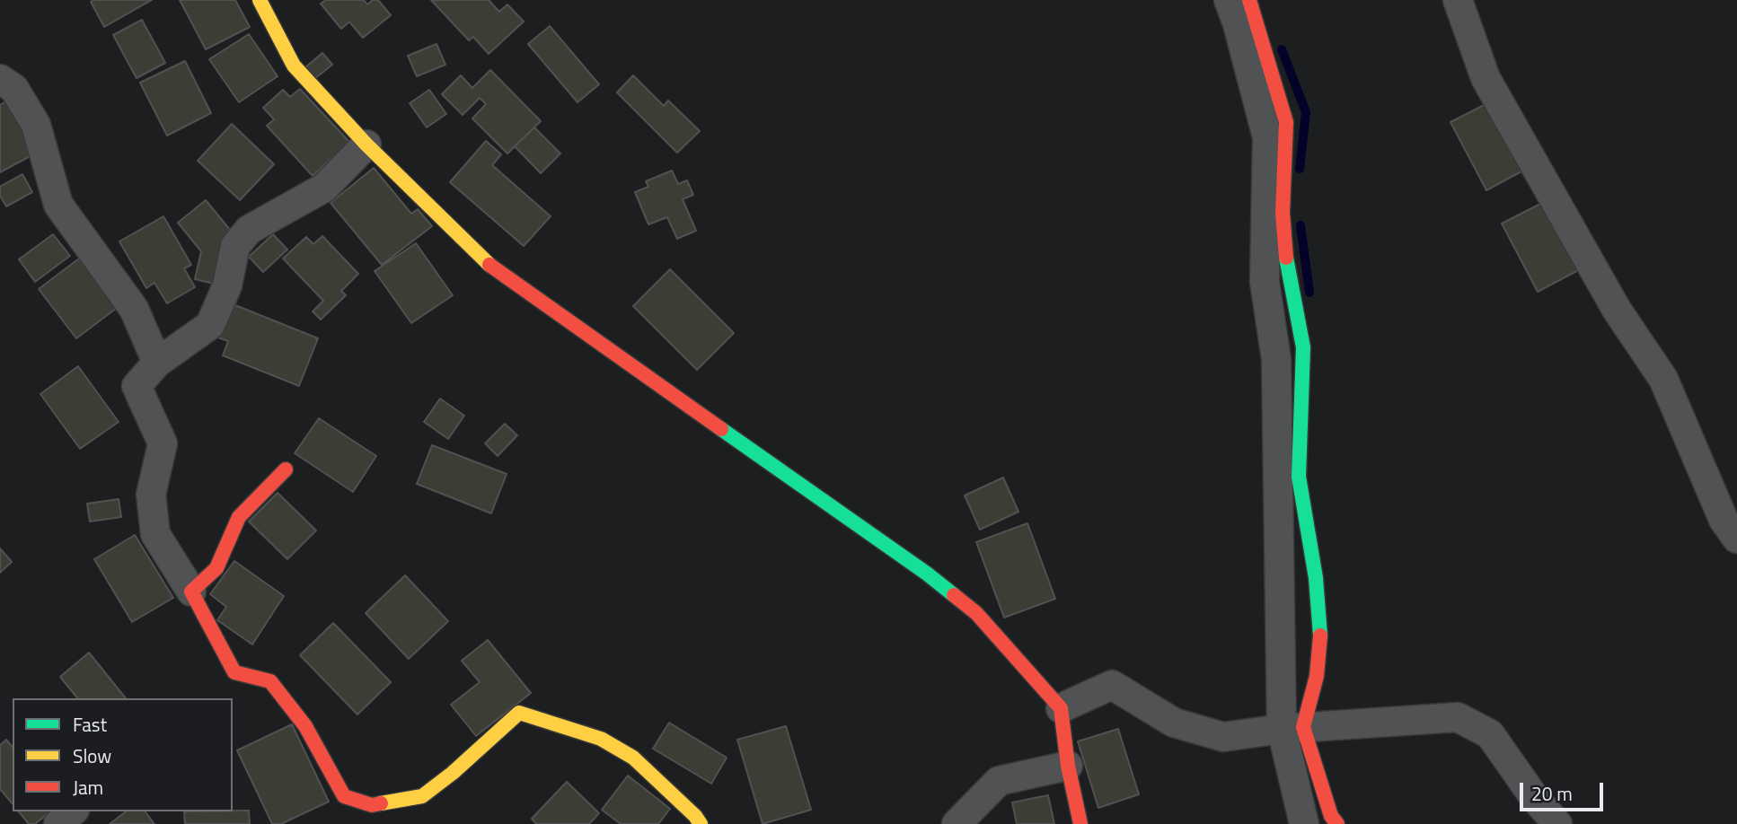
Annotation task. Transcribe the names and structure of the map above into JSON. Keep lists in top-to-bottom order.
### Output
{
  "legend": ["Fast", "Slow", "Jam"],
  "scale_bar": "20 m"
}
